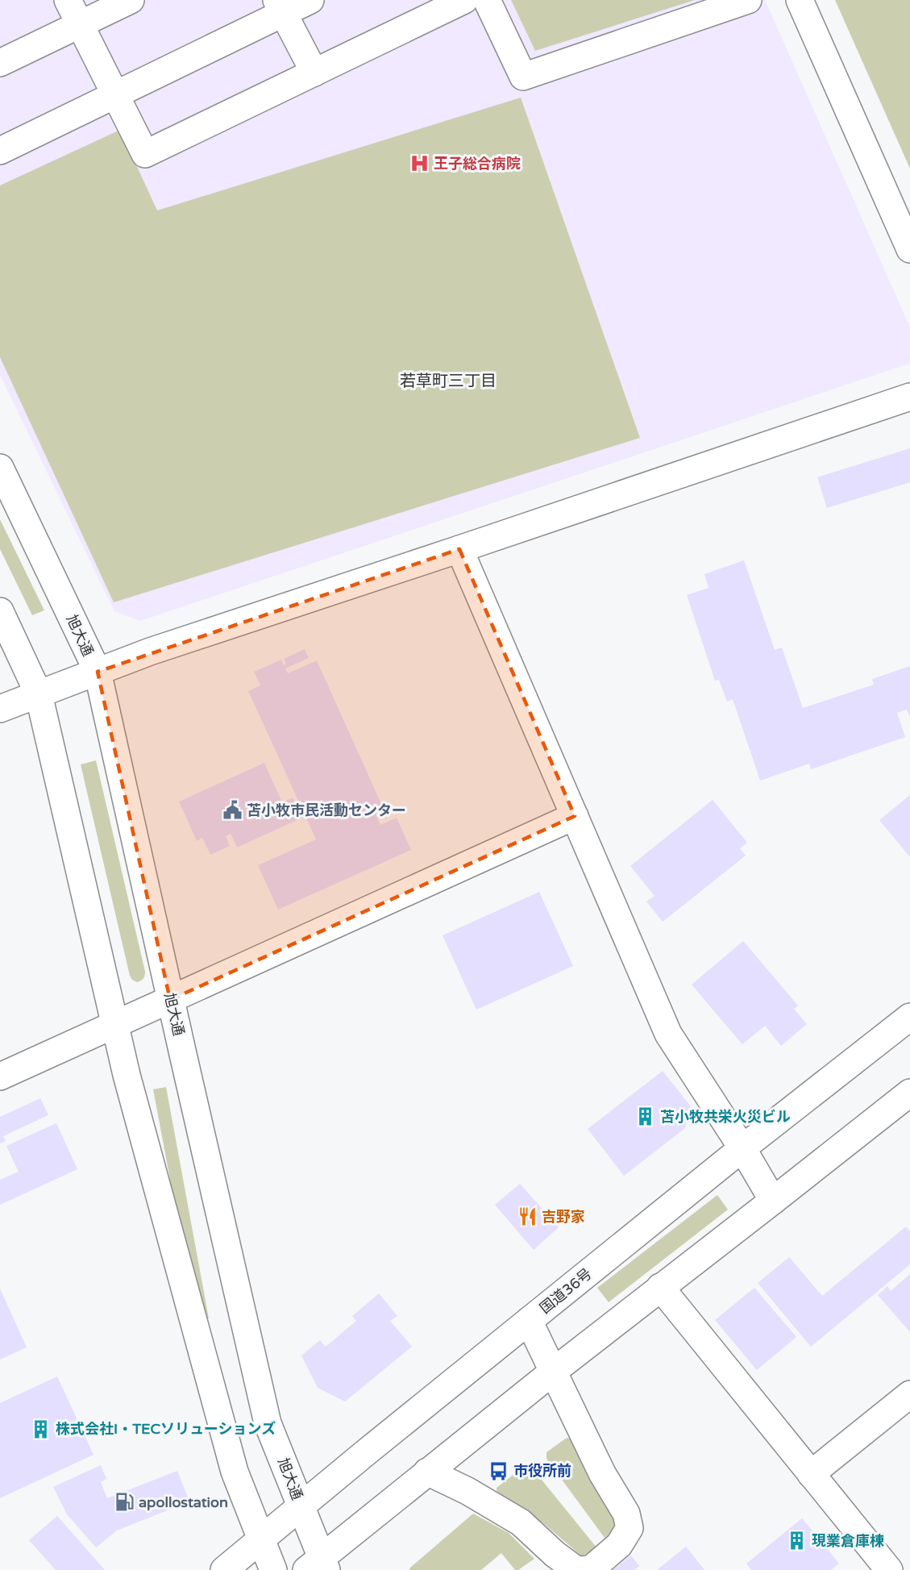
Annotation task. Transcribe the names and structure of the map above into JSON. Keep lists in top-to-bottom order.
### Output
{
  "streets": {
    "main road": ["旭大通", "国道36号"]
  },
  "crossings": [
    ["旭大通", "国道36号"]
  ],
  "districts": ["若草町三丁目"],
  "places": {
    "hospital": ["王子総合病院"],
    "public building": ["苫小牧市民活動センター"],
    "building": ["苫小牧共栄火災ビル", "株式会社I・TECソリューションズ", "現業倉庫棟"],
    "restaurant": ["吉野家"],
    "bus stop": ["市役所前"],
    "fuel station": ["apollostation"]
  }
}
